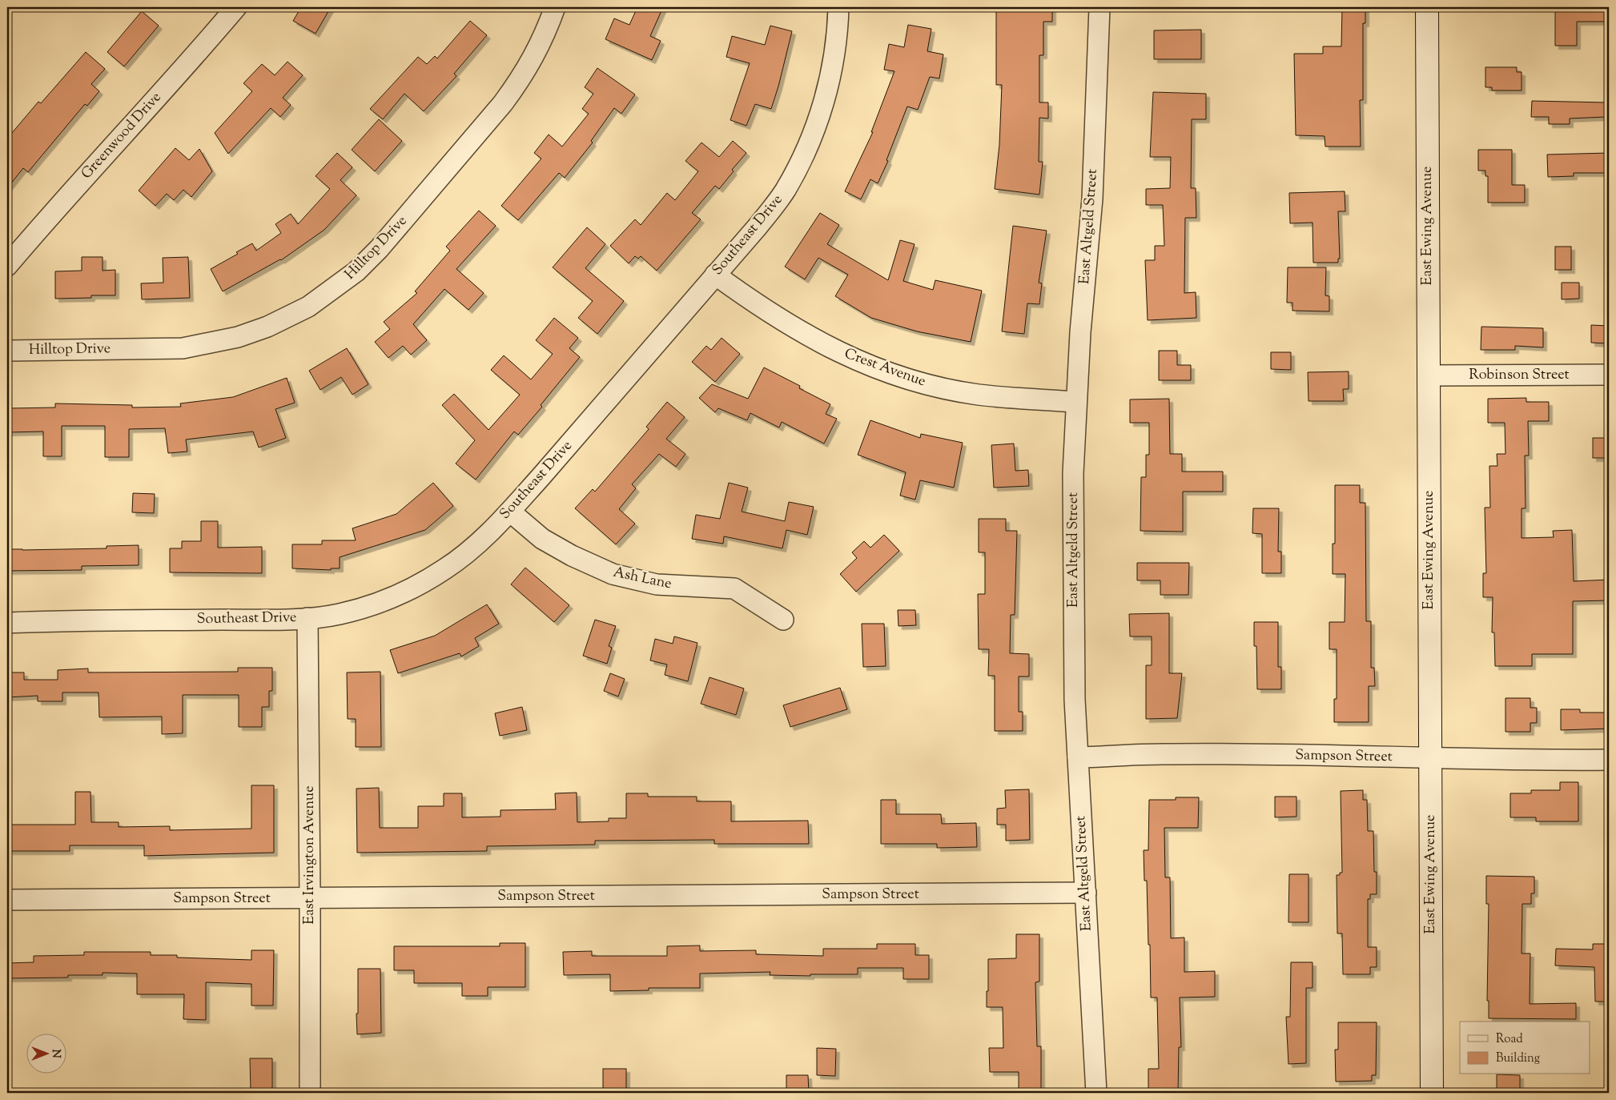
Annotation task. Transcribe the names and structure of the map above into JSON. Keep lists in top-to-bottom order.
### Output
{
  "streets": {
    "street": [
      "Greenwood Drive",
      "East Ewing Avenue",
      "East Altgeld Street",
      "Southeast Drive",
      "Hilltop Drive",
      "Crest Avenue",
      "Robinson Street",
      "Ash Lane",
      "Sampson Street",
      "East Irvington Avenue"
    ]
  },
  "crossings": [
    ["East Ewing Avenue", "Robinson Street"],
    ["East Ewing Avenue", "Sampson Street"],
    ["East Altgeld Street", "Crest Avenue"],
    ["East Altgeld Street", "Sampson Street"],
    ["Southeast Drive", "Crest Avenue"],
    ["Southeast Drive", "Ash Lane"],
    ["Southeast Drive", "East Irvington Avenue"],
    ["Sampson Street", "East Irvington Avenue"]
  ],
  "legend": ["Road", "Building"],
  "north": "right"
}
